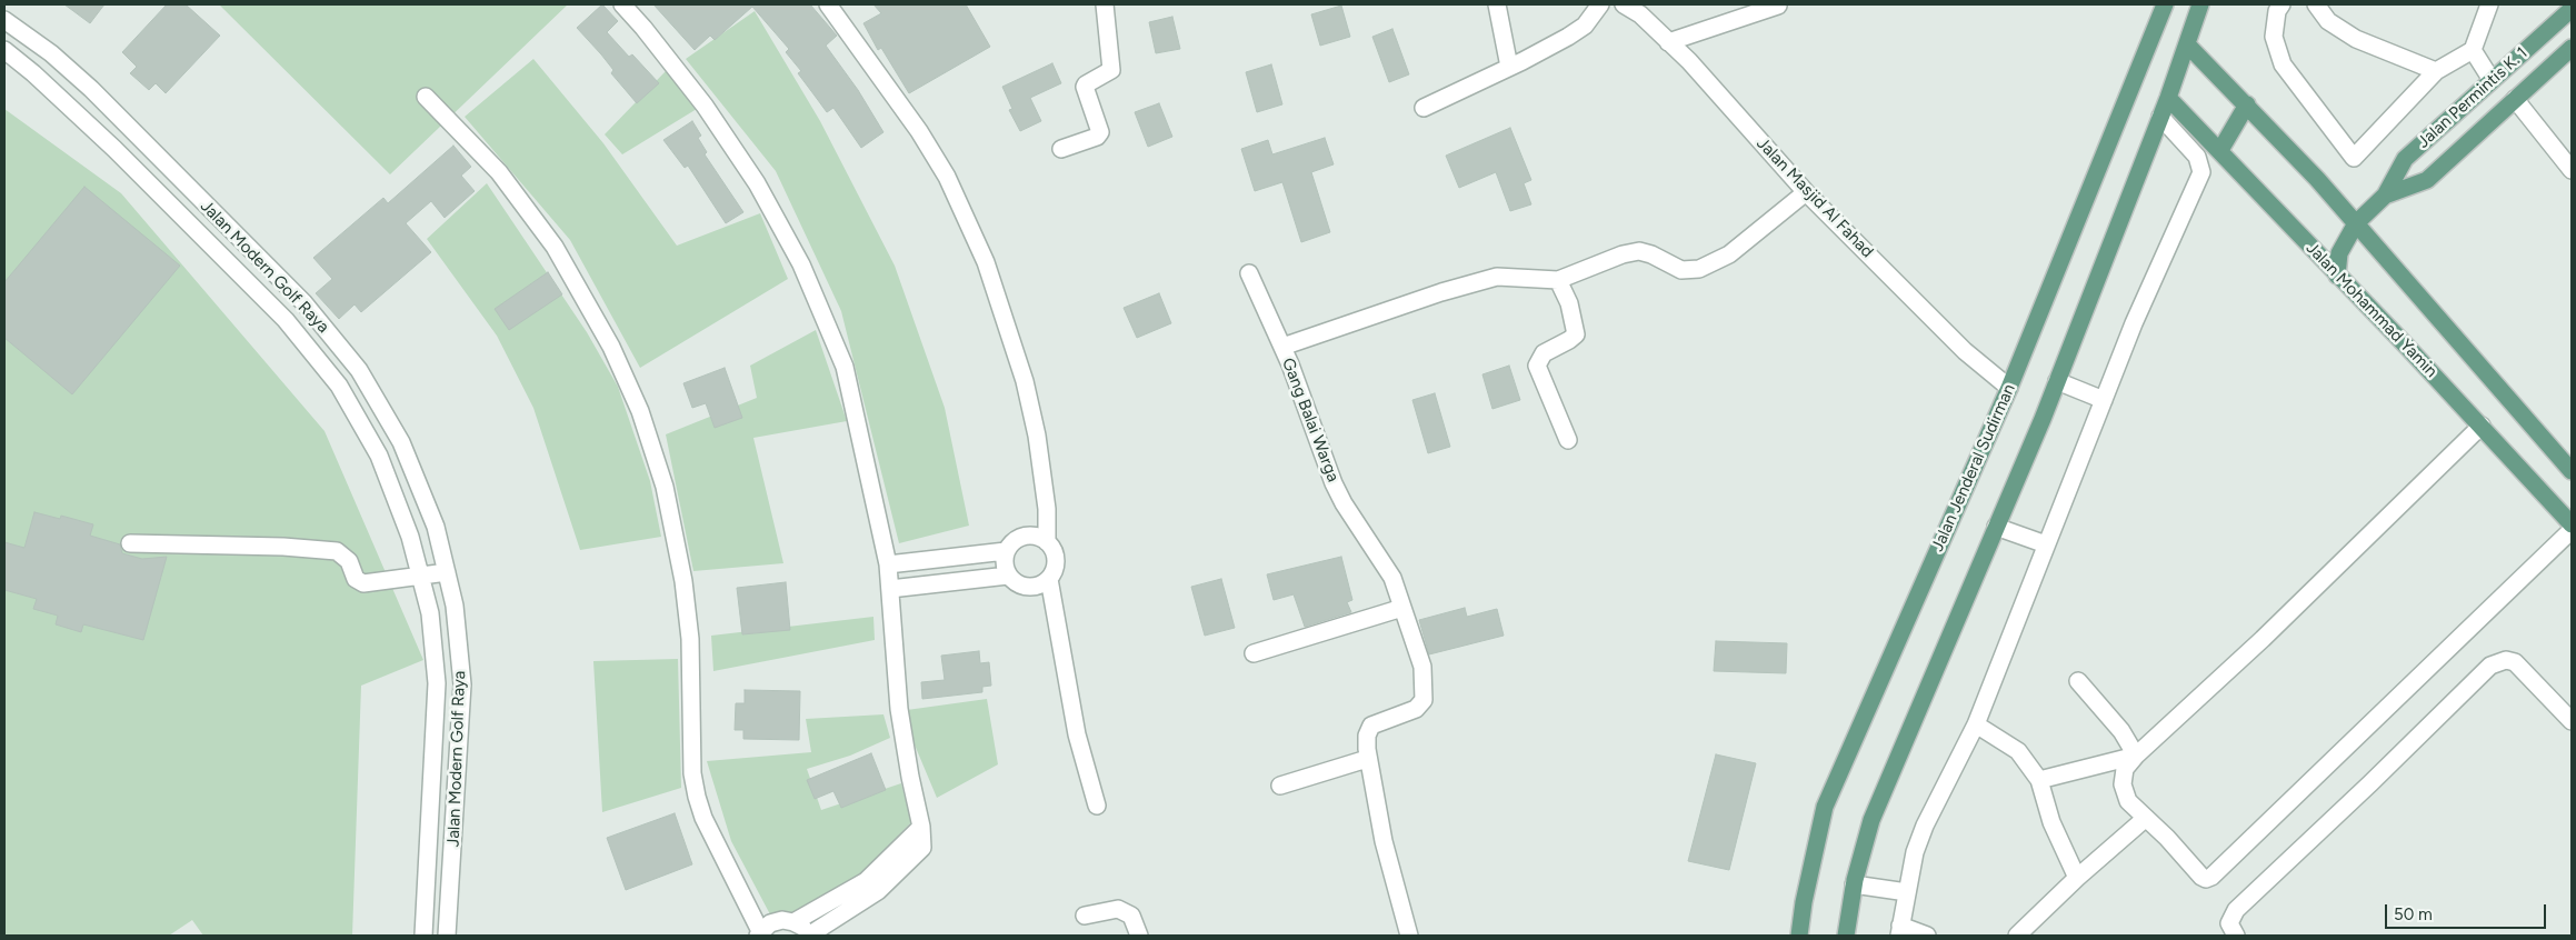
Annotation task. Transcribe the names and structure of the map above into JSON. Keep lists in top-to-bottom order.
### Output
{
  "streets": {
    "main road": ["Jalan Permintis K. 1", "Jalan Mohammad Yamin", "Jalan Jenderal Sudirman"],
    "street": ["Jalan Masjid Al Fahad", "Jalan Modern Golf Raya", "Gang Balai Warga"]
  },
  "crossings": [
    ["Jalan Permintis K. 1", "Jalan Mohammad Yamin"],
    ["Jalan Masjid Al Fahad", "Gang Balai Warga"],
    ["Jalan Masjid Al Fahad", "Jalan Jenderal Sudirman"]
  ],
  "scale_bar": "50 m"
}
